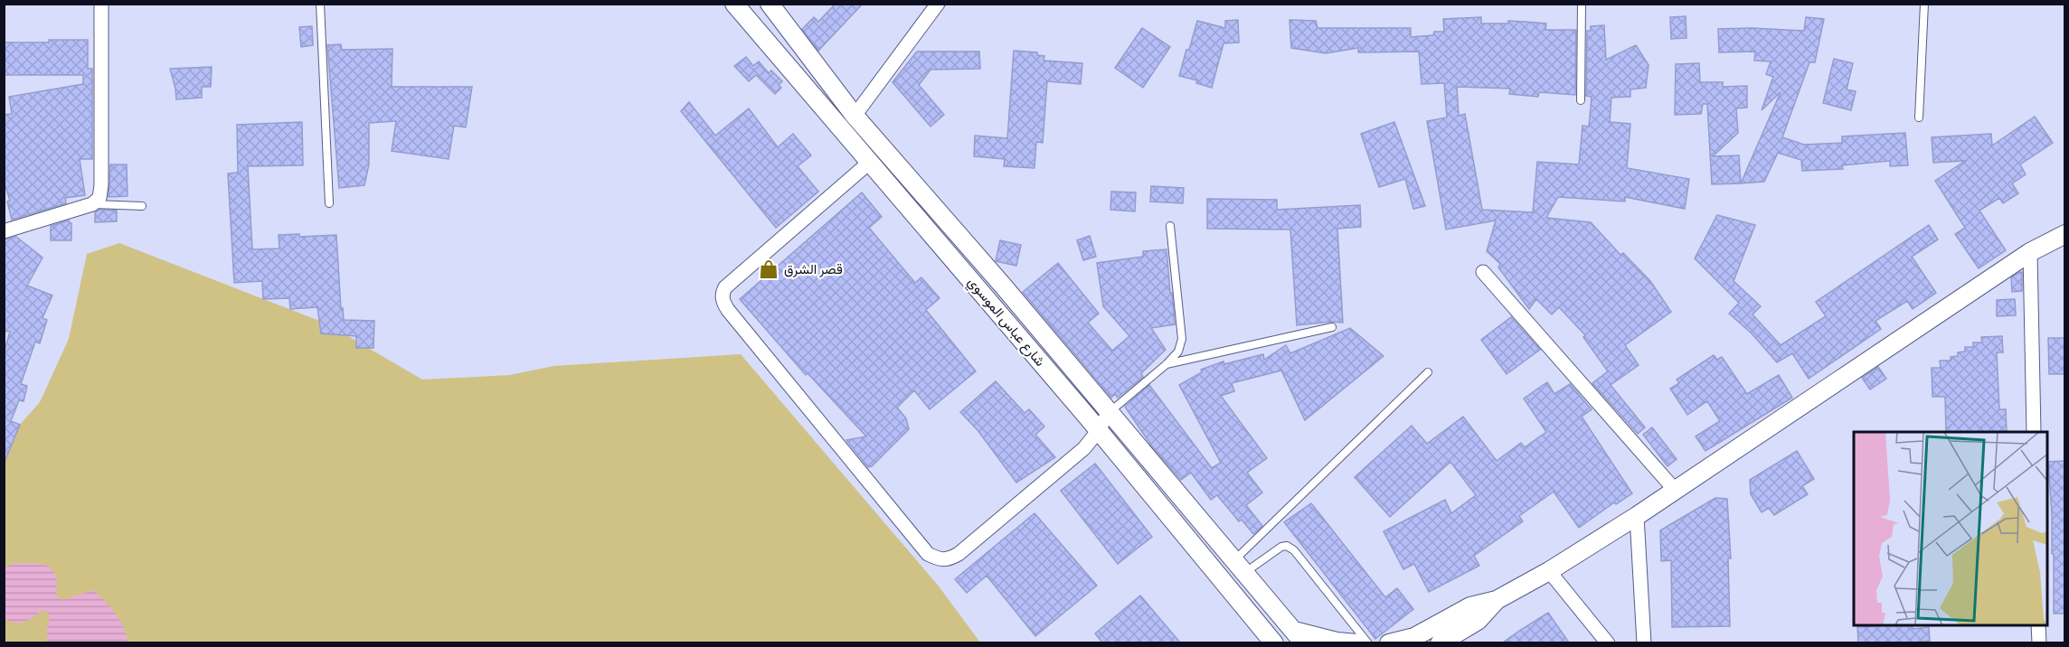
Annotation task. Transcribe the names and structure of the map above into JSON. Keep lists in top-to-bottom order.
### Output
{
  "streets": {
    "street": ["شارع عباس الموسوي"]
  },
  "places": {
    "shop": ["قصر الشرق"]
  }
}
